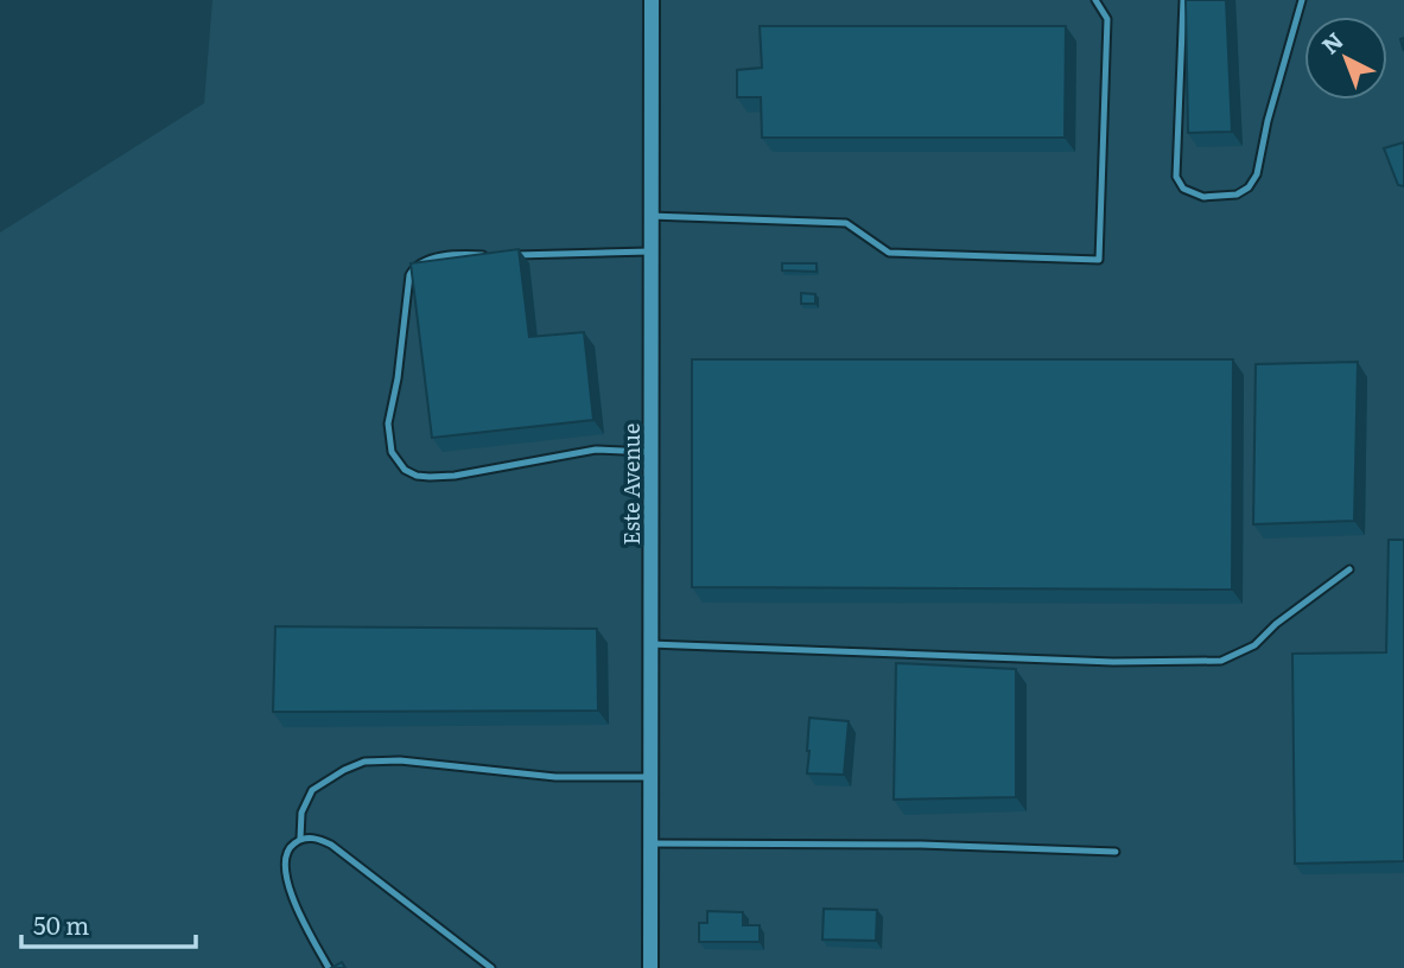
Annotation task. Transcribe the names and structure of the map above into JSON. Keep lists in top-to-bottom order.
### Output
{
  "streets": {
    "street": ["Este Avenue"]
  },
  "scale_bar": "50 m",
  "north": "top left"
}
